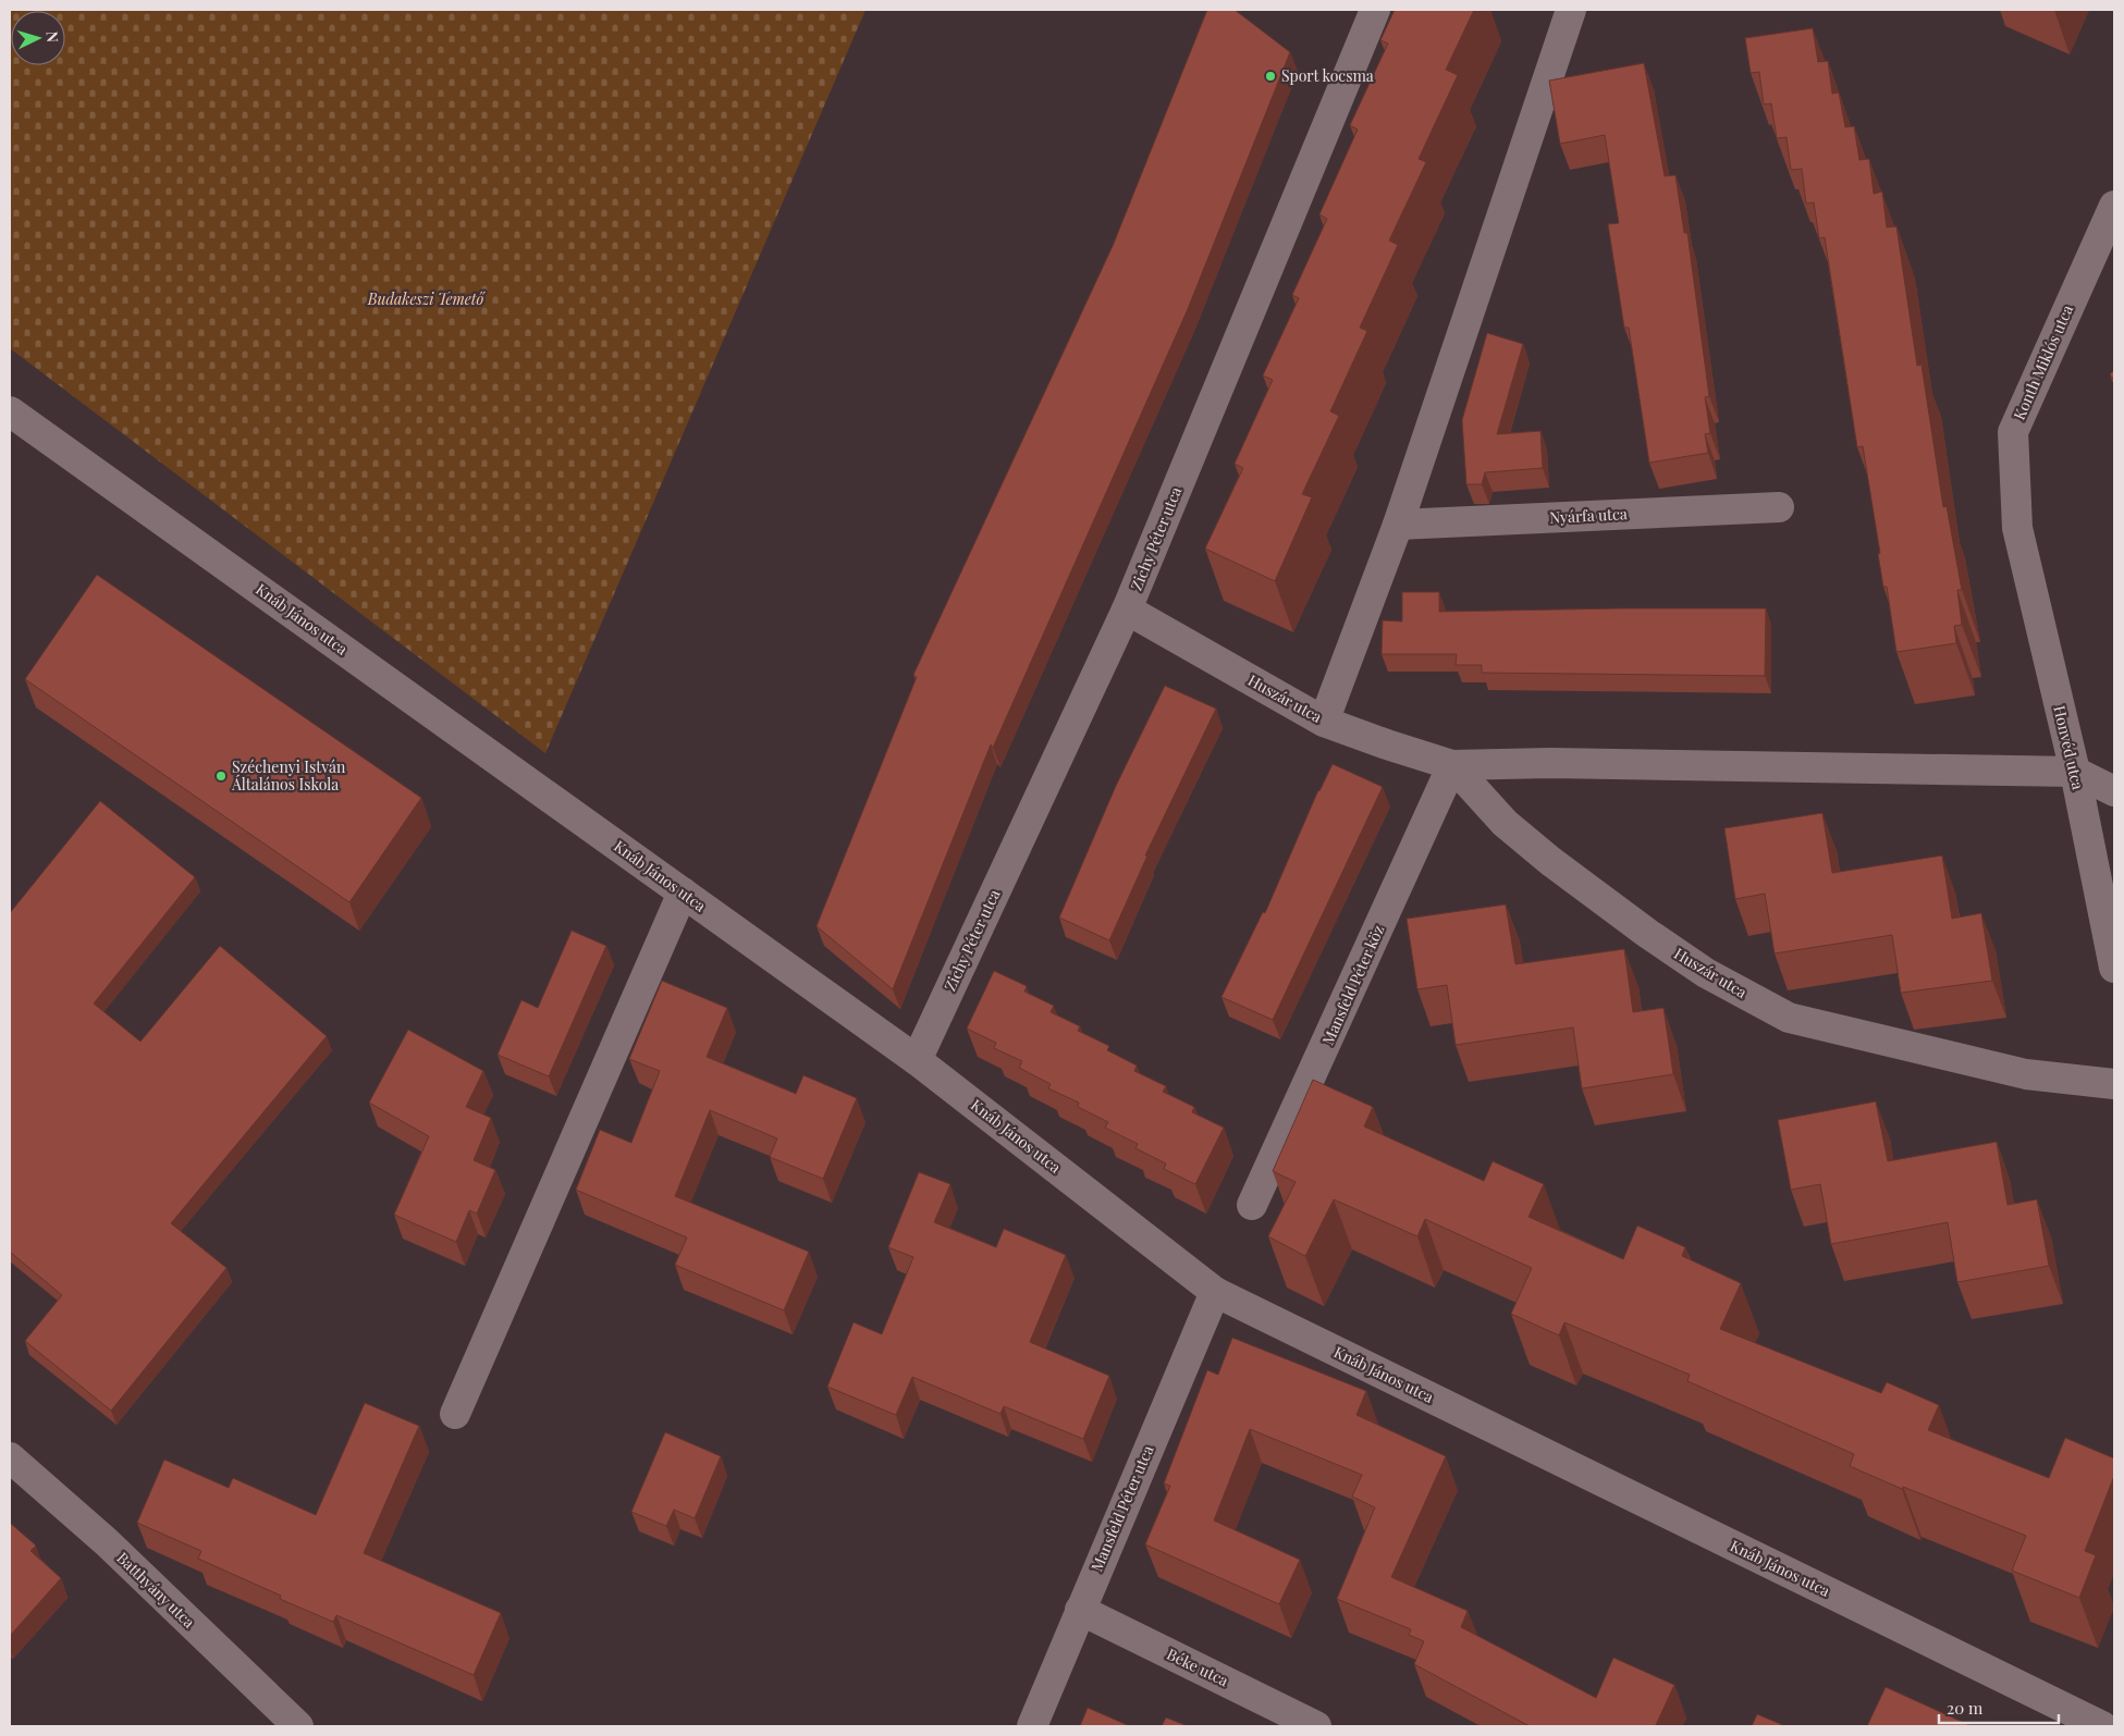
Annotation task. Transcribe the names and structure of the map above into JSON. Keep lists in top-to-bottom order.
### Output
{
  "streets": {
    "street": [
      "Konth Miklós utca",
      "Nyárfa utca",
      "Zichy Péter utca",
      "Knáb János utca",
      "Huszár utca",
      "Honvéd utca",
      "Mansfeld Péter köz",
      "Mansfeld Péter utca",
      "Batthyány utca",
      "Béke utca"
    ]
  },
  "crossings": [
    ["Konth Miklós utca", "Honvéd utca"],
    ["Zichy Péter utca", "Knáb János utca"],
    ["Zichy Péter utca", "Huszár utca"],
    ["Knáb János utca", "Mansfeld Péter utca"],
    ["Huszár utca", "Honvéd utca"],
    ["Huszár utca", "Mansfeld Péter köz"],
    ["Mansfeld Péter utca", "Béke utca"]
  ],
  "parks": ["Budakeszi Temető"],
  "places": ["Sport kocsma", "Széchenyi István Általános Iskola"],
  "scale_bar": "20 m",
  "north": "right"
}
